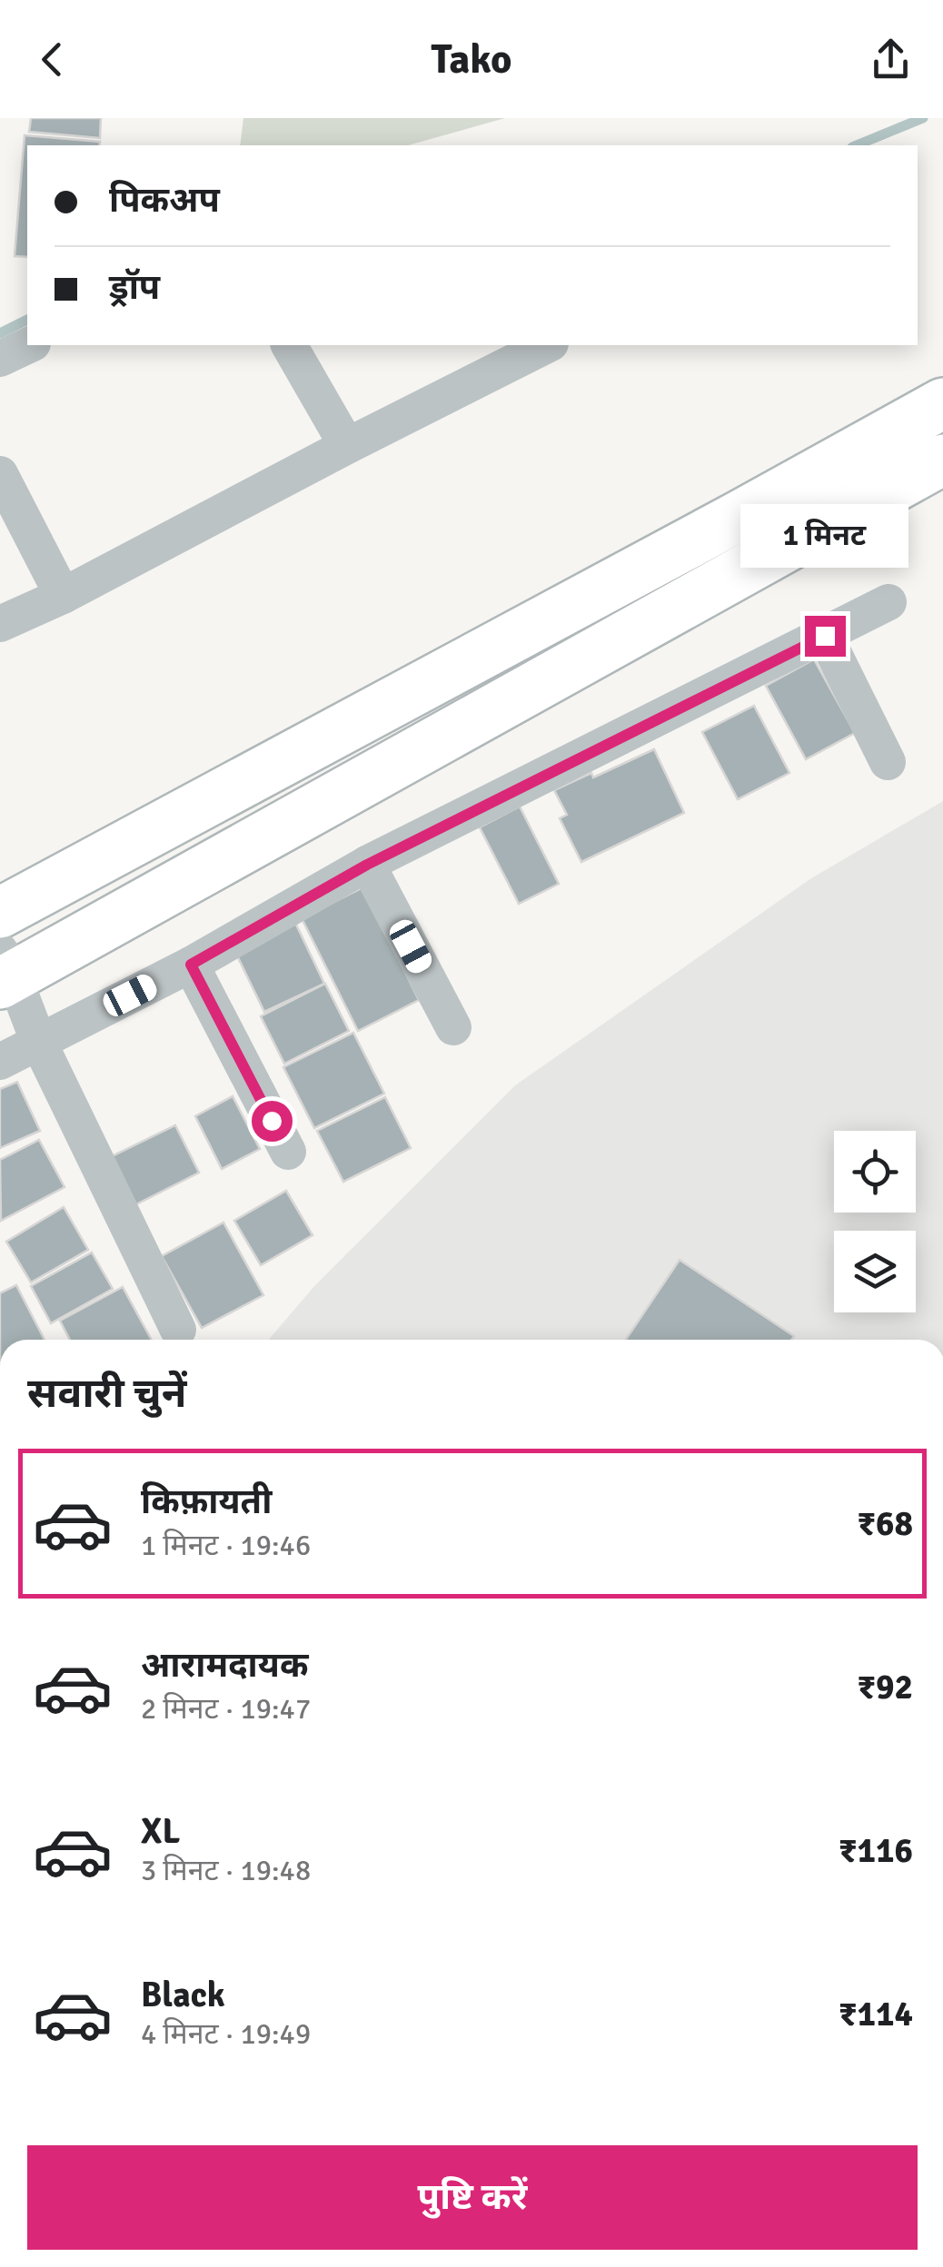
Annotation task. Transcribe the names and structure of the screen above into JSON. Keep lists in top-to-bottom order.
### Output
{
  "page": {
    "header": "Tako",
    "banner": ["पिकअप", "ड्रॉप"],
    "bubble": "1 मिनट",
    "heading": "सवारी चुनें",
    "list": [
      {
        "name": "किफ़ायती",
        "note": "1 मिनट · 19:46",
        "value": "₹68"
      },
      {
        "name": "आरामदायक",
        "note": "2 मिनट · 19:47",
        "value": "₹92"
      },
      {
        "name": "XL",
        "note": "3 मिनट · 19:48",
        "value": "₹116"
      },
      {
        "name": "Black",
        "note": "4 मिनट · 19:49",
        "value": "₹114"
      }
    ],
    "buttons": "पुष्टि करें"
  }
}
